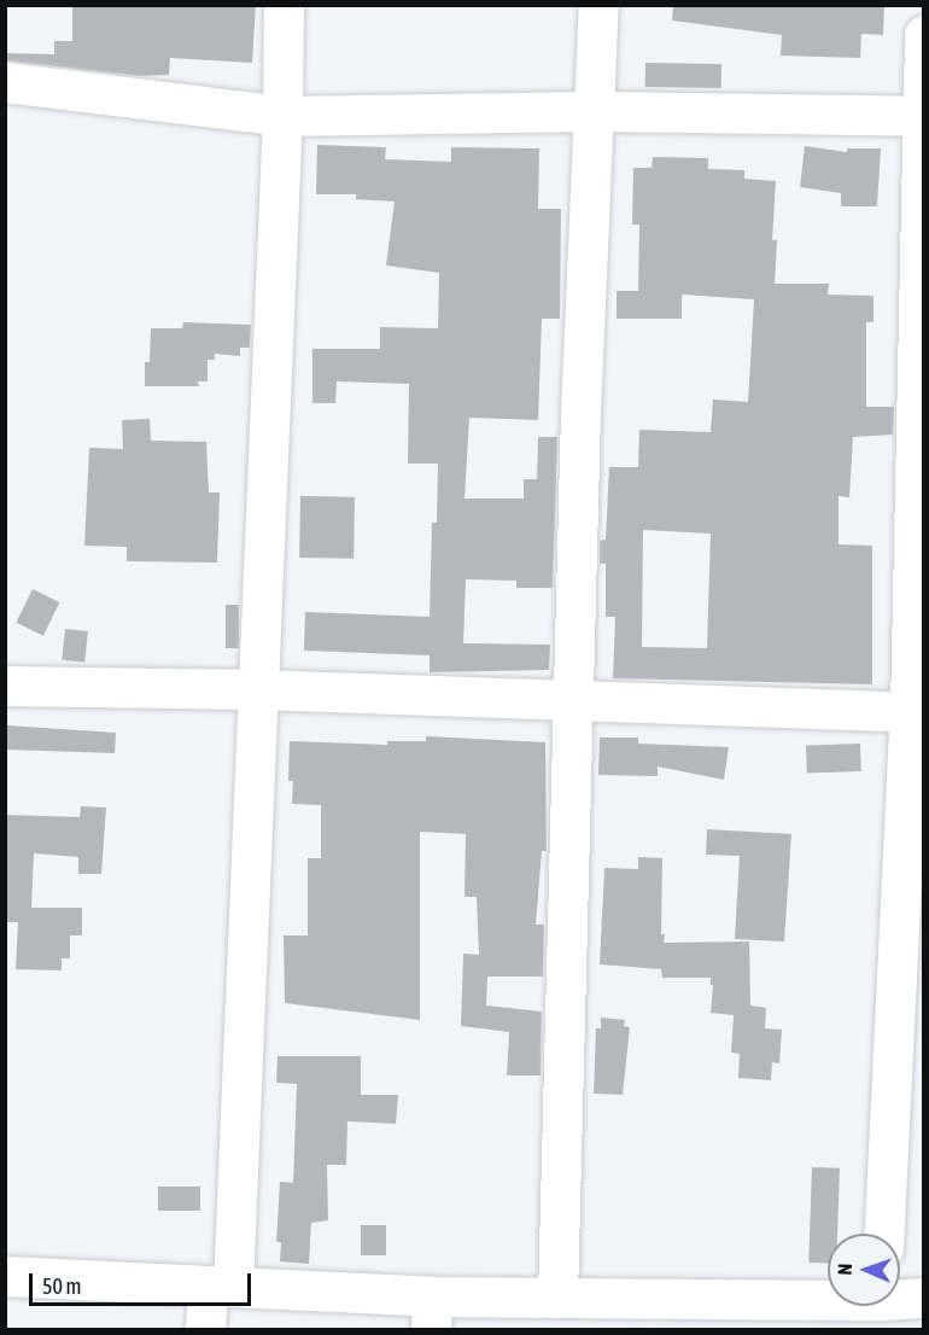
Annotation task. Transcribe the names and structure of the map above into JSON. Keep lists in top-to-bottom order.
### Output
{
  "scale_bar": "50 m",
  "north": "left"
}
